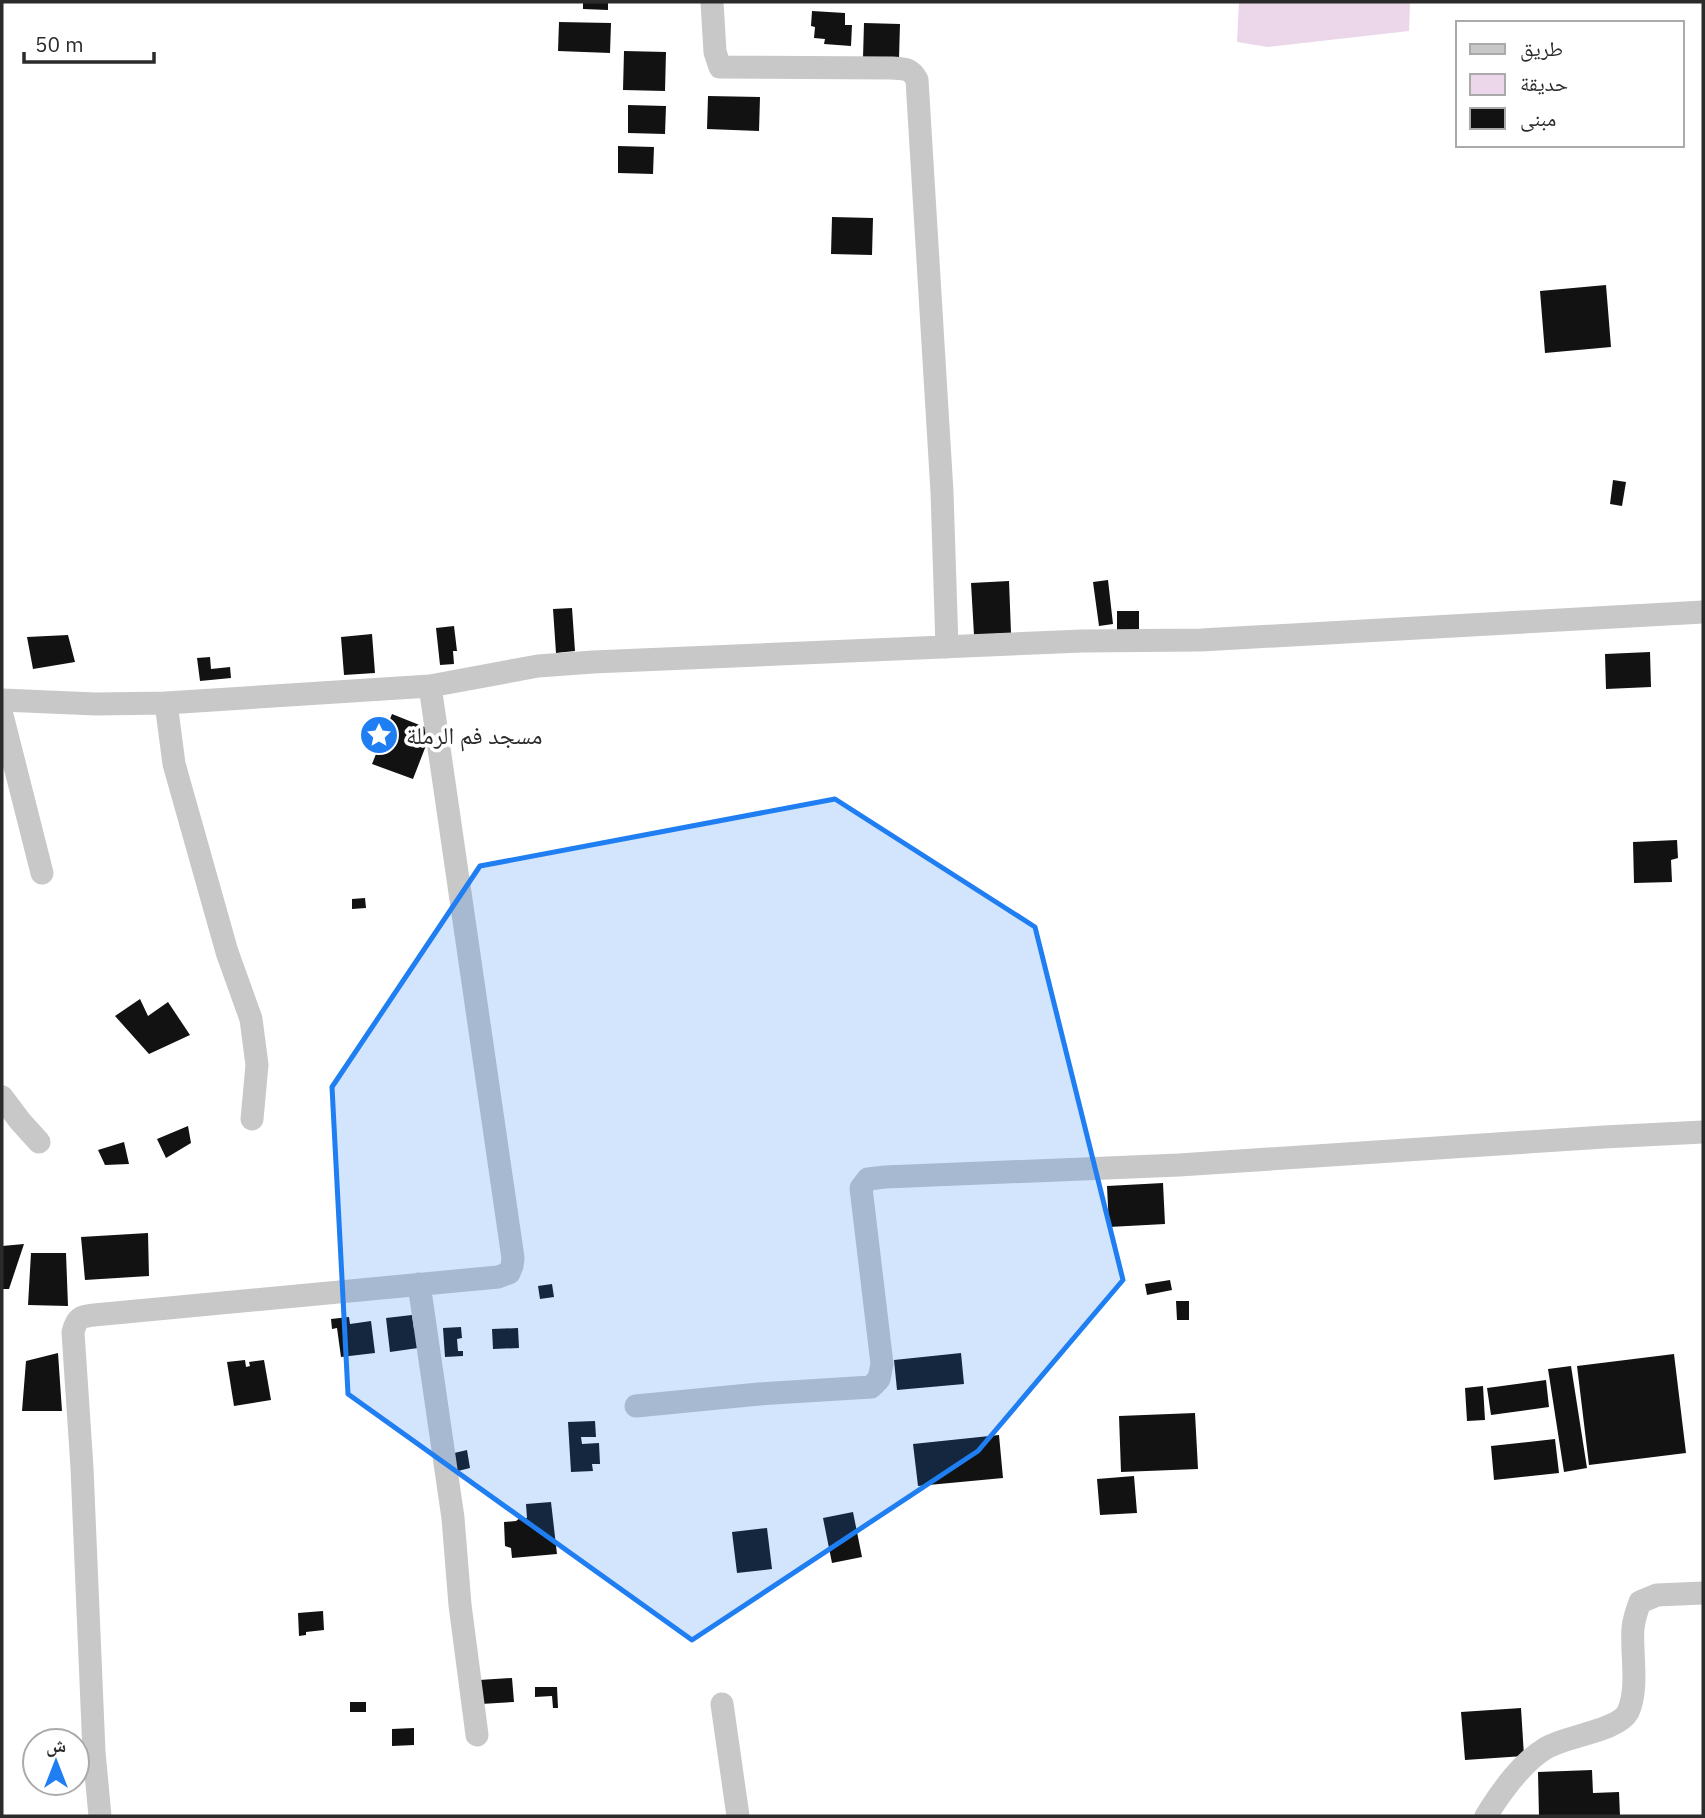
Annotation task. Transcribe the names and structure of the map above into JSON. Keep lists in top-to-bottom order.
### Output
{
  "places": {
    "place": ["مسجد فم الرملة"]
  },
  "legend": ["طريق", "حديقة", "مبنى"],
  "scale_bar": "50 m",
  "north": "top"
}
